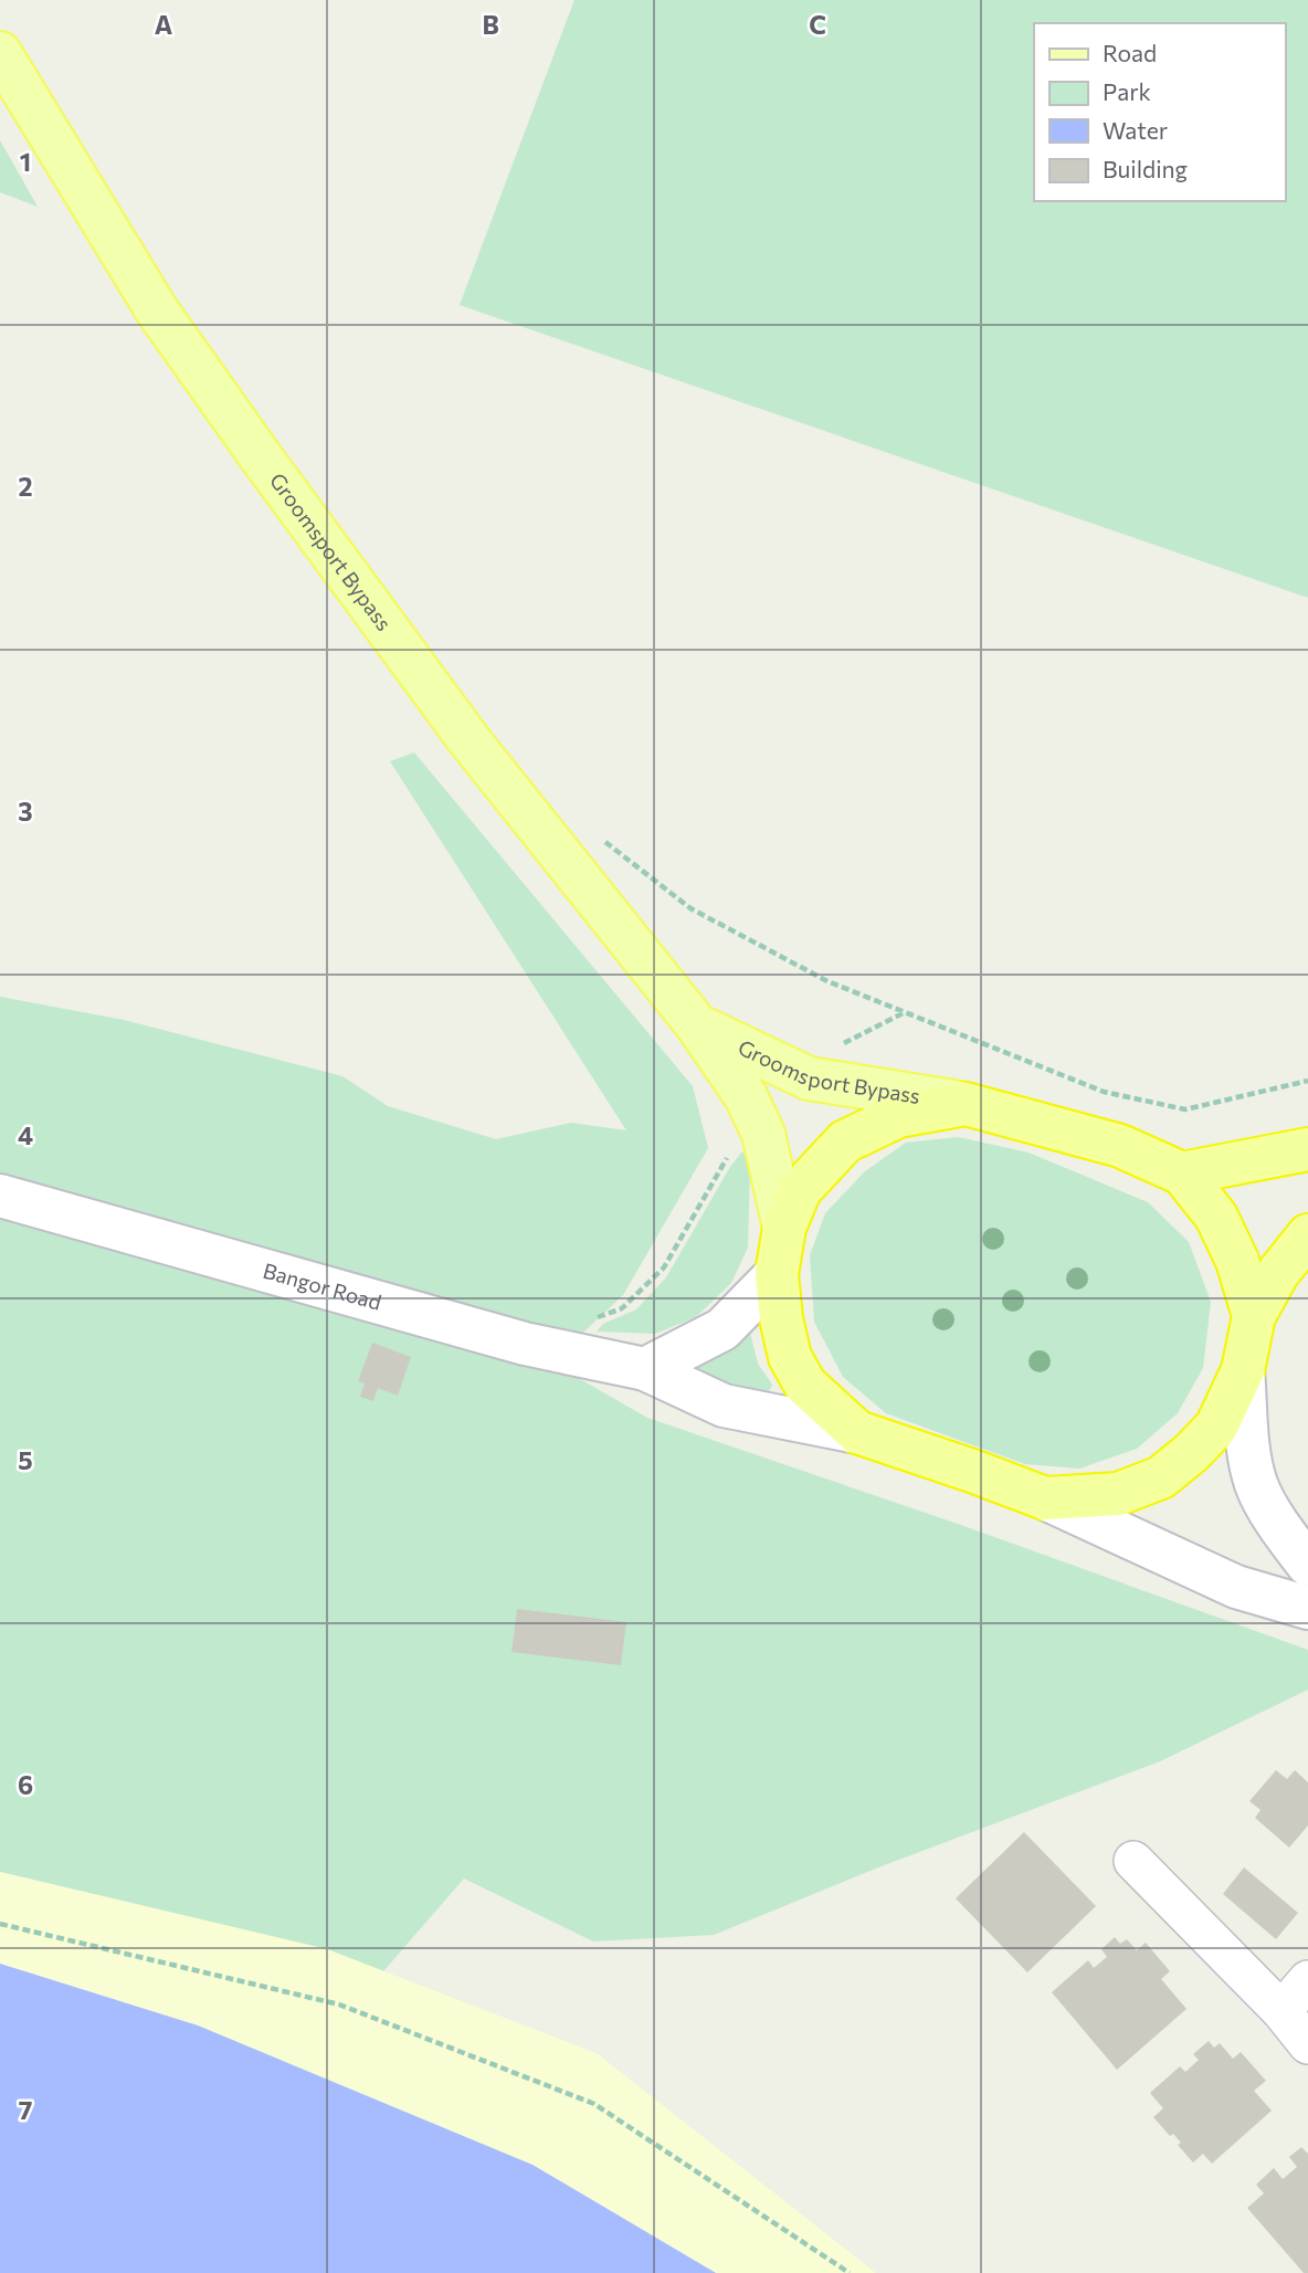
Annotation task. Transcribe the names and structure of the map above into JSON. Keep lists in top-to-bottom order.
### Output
{
  "streets": {
    "main road": ["Groomsport Bypass", "Bangor Road"]
  },
  "legend": [
    "Road",
    "Park",
    "Water",
    "Building"
  ],
  "grid": {
    "columns": ["A", "B", "C"],
    "rows": [
      "1",
      "2",
      "3",
      "4",
      "5",
      "6",
      "7"
    ]
  }
}
